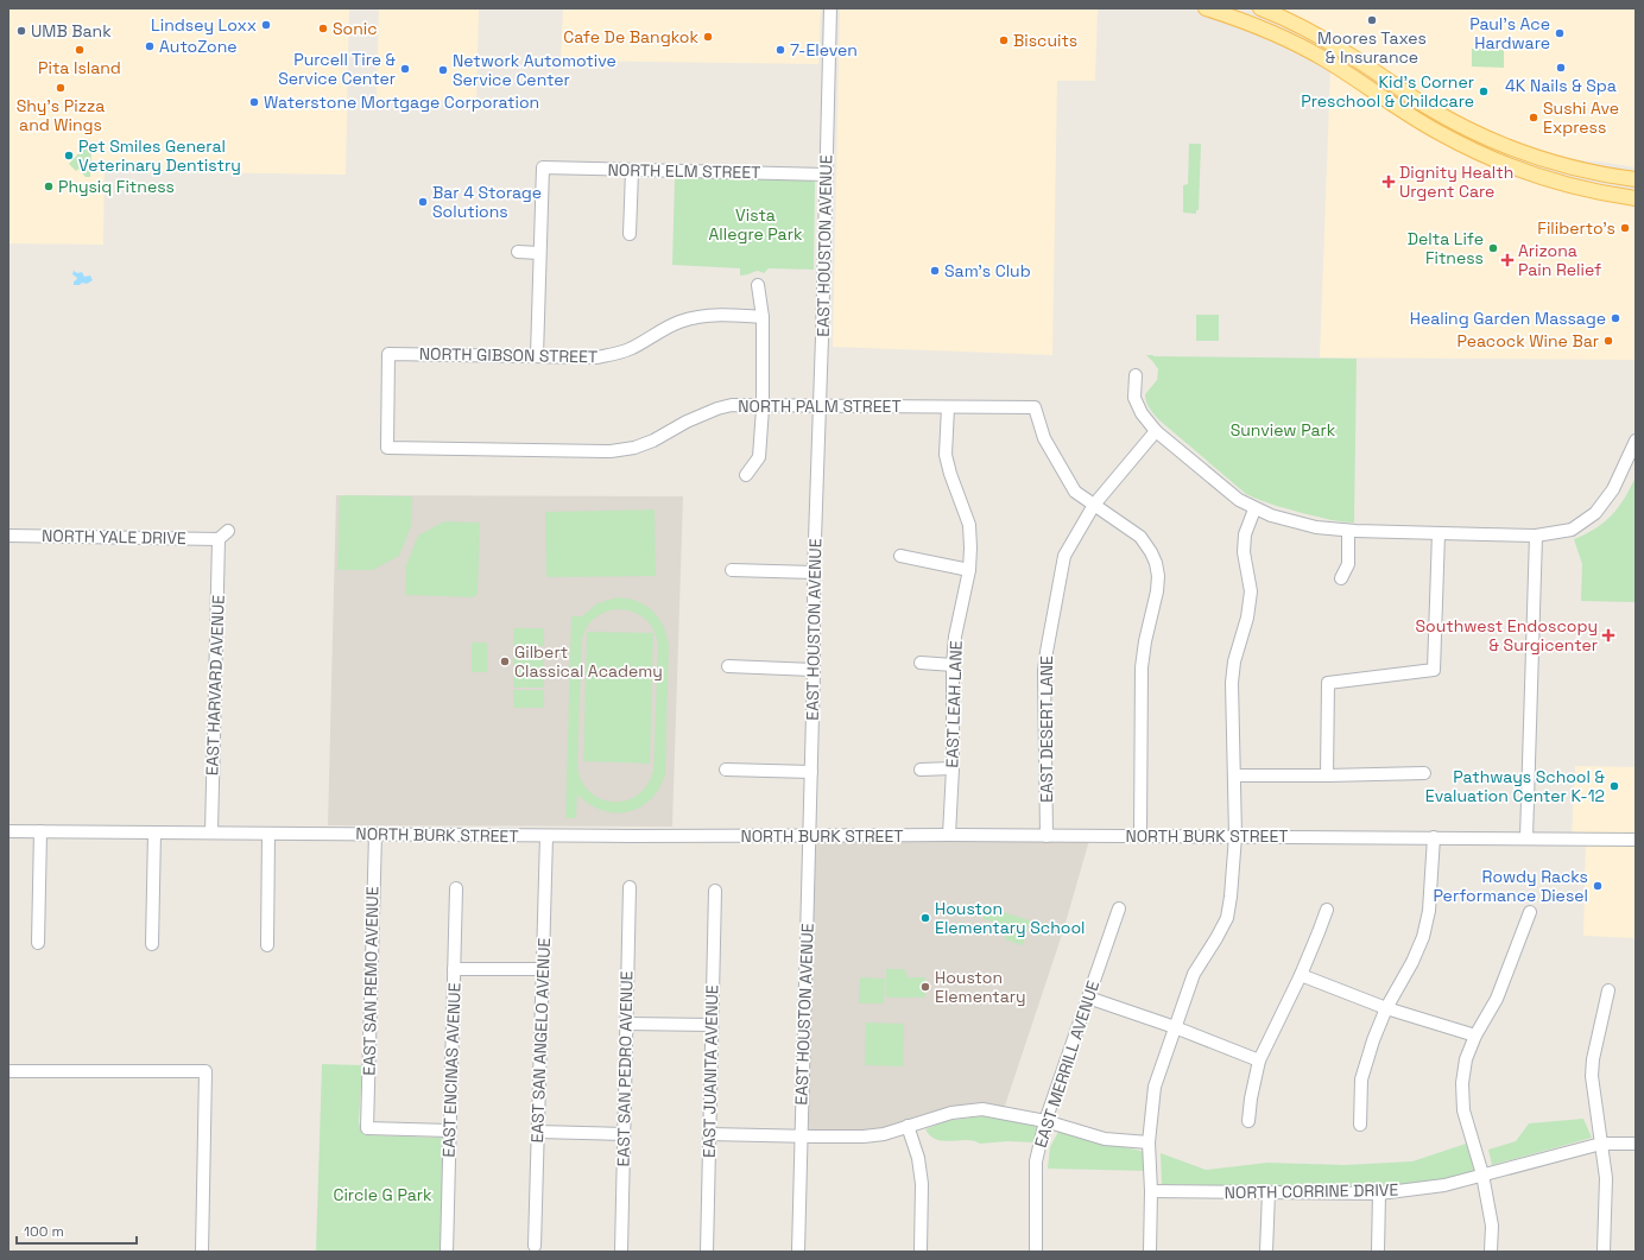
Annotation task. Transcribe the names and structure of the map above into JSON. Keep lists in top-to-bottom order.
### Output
{
  "streets": {
    "street": [
      "NORTH ELM STREET",
      "EAST HOUSTON AVENUE",
      "NORTH GIBSON STREET",
      "NORTH PALM STREET",
      "NORTH YALE DRIVE",
      "EAST HARVARD AVENUE",
      "EAST LEAH LANE",
      "EAST DESERT LANE",
      "NORTH BURK STREET",
      "EAST SAN REMO AVENUE",
      "EAST SAN ANGELO AVENUE",
      "EAST MERRILL AVENUE",
      "EAST SAN PEDRO AVENUE",
      "EAST ENCINAS AVENUE",
      "EAST JUANITA AVENUE",
      "NORTH CORRINE DRIVE"
    ]
  },
  "crossings": [
    ["NORTH ELM STREET", "EAST HOUSTON AVENUE"],
    ["EAST HOUSTON AVENUE", "NORTH PALM STREET"],
    ["EAST HOUSTON AVENUE", "NORTH BURK STREET"],
    ["NORTH GIBSON STREET", "NORTH PALM STREET"],
    ["NORTH PALM STREET", "EAST LEAH LANE"],
    ["NORTH PALM STREET", "EAST DESERT LANE"],
    ["NORTH YALE DRIVE", "EAST HARVARD AVENUE"],
    ["EAST HARVARD AVENUE", "NORTH BURK STREET"],
    ["EAST LEAH LANE", "NORTH BURK STREET"],
    ["EAST DESERT LANE", "NORTH BURK STREET"],
    ["NORTH BURK STREET", "EAST SAN REMO AVENUE"],
    ["NORTH BURK STREET", "EAST SAN ANGELO AVENUE"],
    ["EAST SAN REMO AVENUE", "EAST ENCINAS AVENUE"]
  ],
  "parks": ["Vista Allegre Park", "Sunview Park", "Circle G Park"],
  "places": {
    "other": [
      "Moores Taxes & Insurance",
      "Lindsey Loxx",
      "Sonic",
      "UMB Bank",
      "Paul's Ace Hardware",
      "Cafe De Bangkok",
      "Biscuits",
      "AutoZone",
      "Pita Island",
      "7-Eleven",
      "4K Nails & Spa",
      "Purcell Tire & Service Center",
      "Network Automotive Service Center",
      "Shy’s Pizza and Wings",
      "Kid's Corner Preschool & Childcare",
      "Waterstone Mortgage Corporation",
      "Sushi Ave Express",
      "Pet Smiles General Veterinary Dentistry",
      "Physiq Fitness",
      "Bar 4 Storage Solutions",
      "Filiberto's",
      "Delta Life Fitness",
      "Sam's Club",
      "Healing Garden Massage",
      "Peacock Wine Bar",
      "Gilbert Classical Academy",
      "Pathways School & Evaluation Center K-12",
      "Rowdy Racks Performance Diesel",
      "Houston Elementary School",
      "Houston Elementary"
    ],
    "health": ["Dignity Health Urgent Care", "Arizona Pain Relief", "Southwest Endoscopy & Surgicenter"]
  },
  "scale_bar": "100 m"
}
